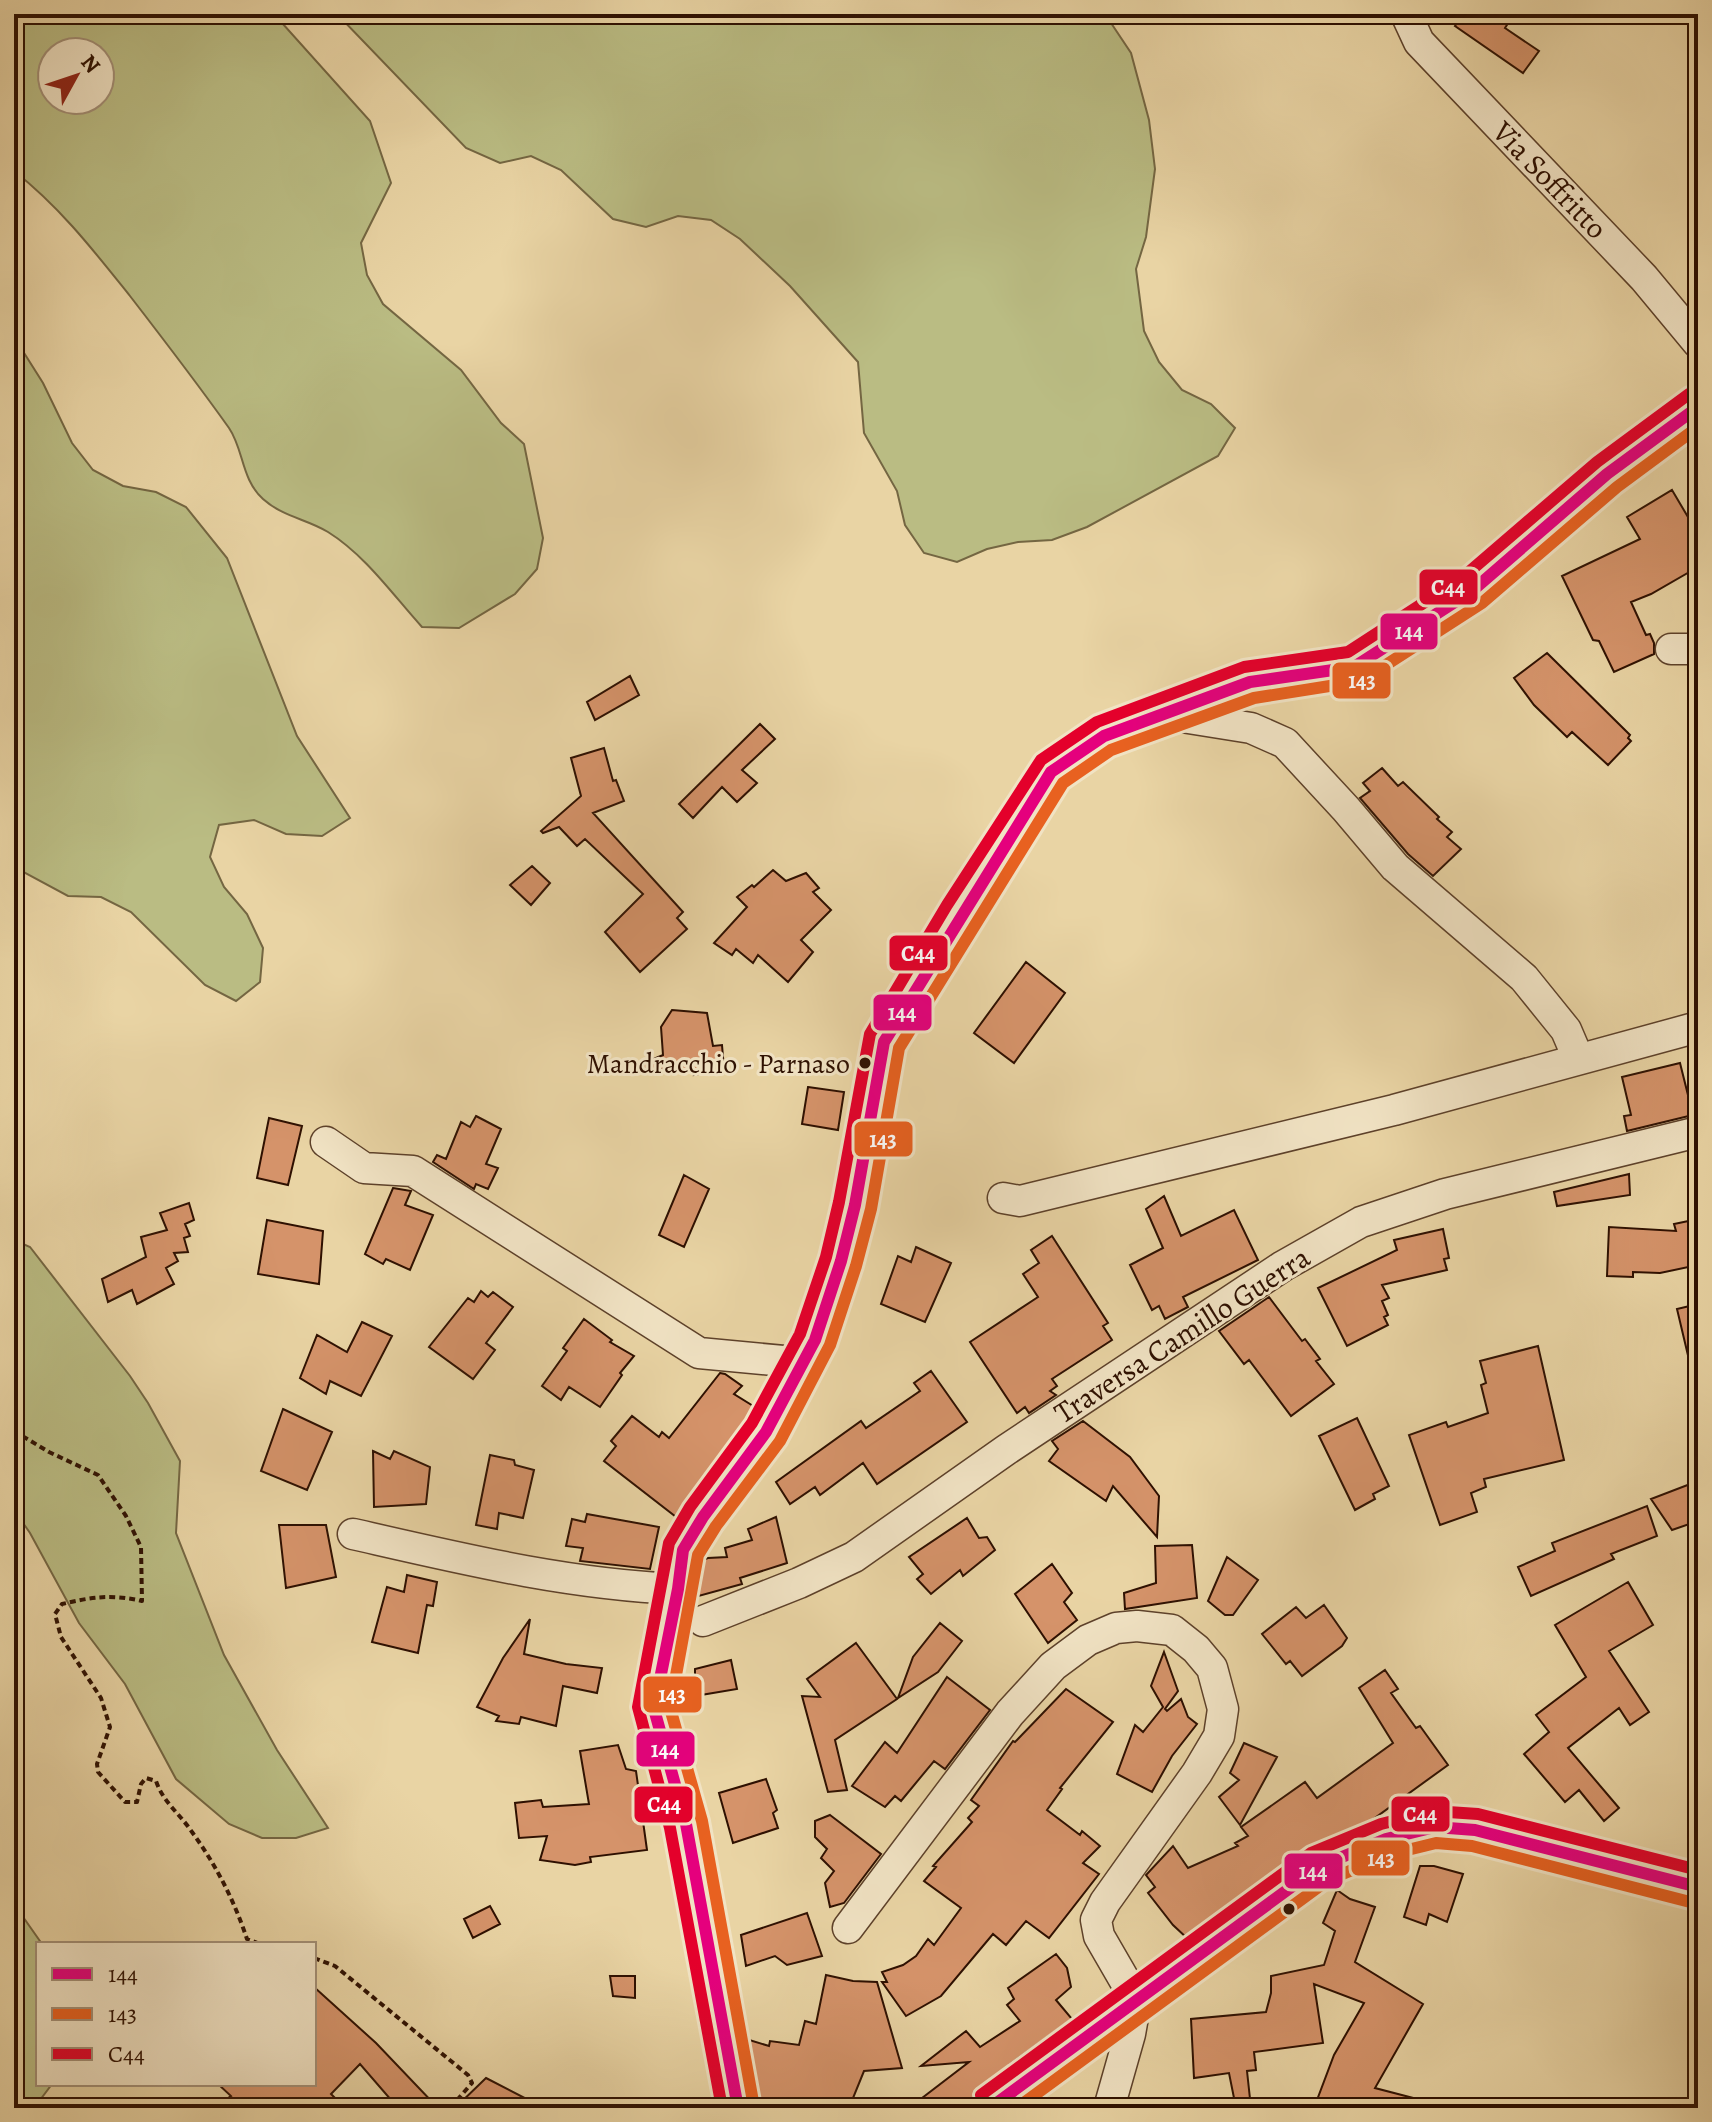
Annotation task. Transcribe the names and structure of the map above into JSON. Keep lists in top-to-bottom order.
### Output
{
  "streets": {
    "street": ["Via Soffritto", "Traversa Camillo Guerra"]
  },
  "places": ["Mandracchio - Parnaso"],
  "lines": ["transit line C44", "transit line 144", "transit line 143"],
  "legend": ["144", "143", "C44"],
  "north": "top right"
}
